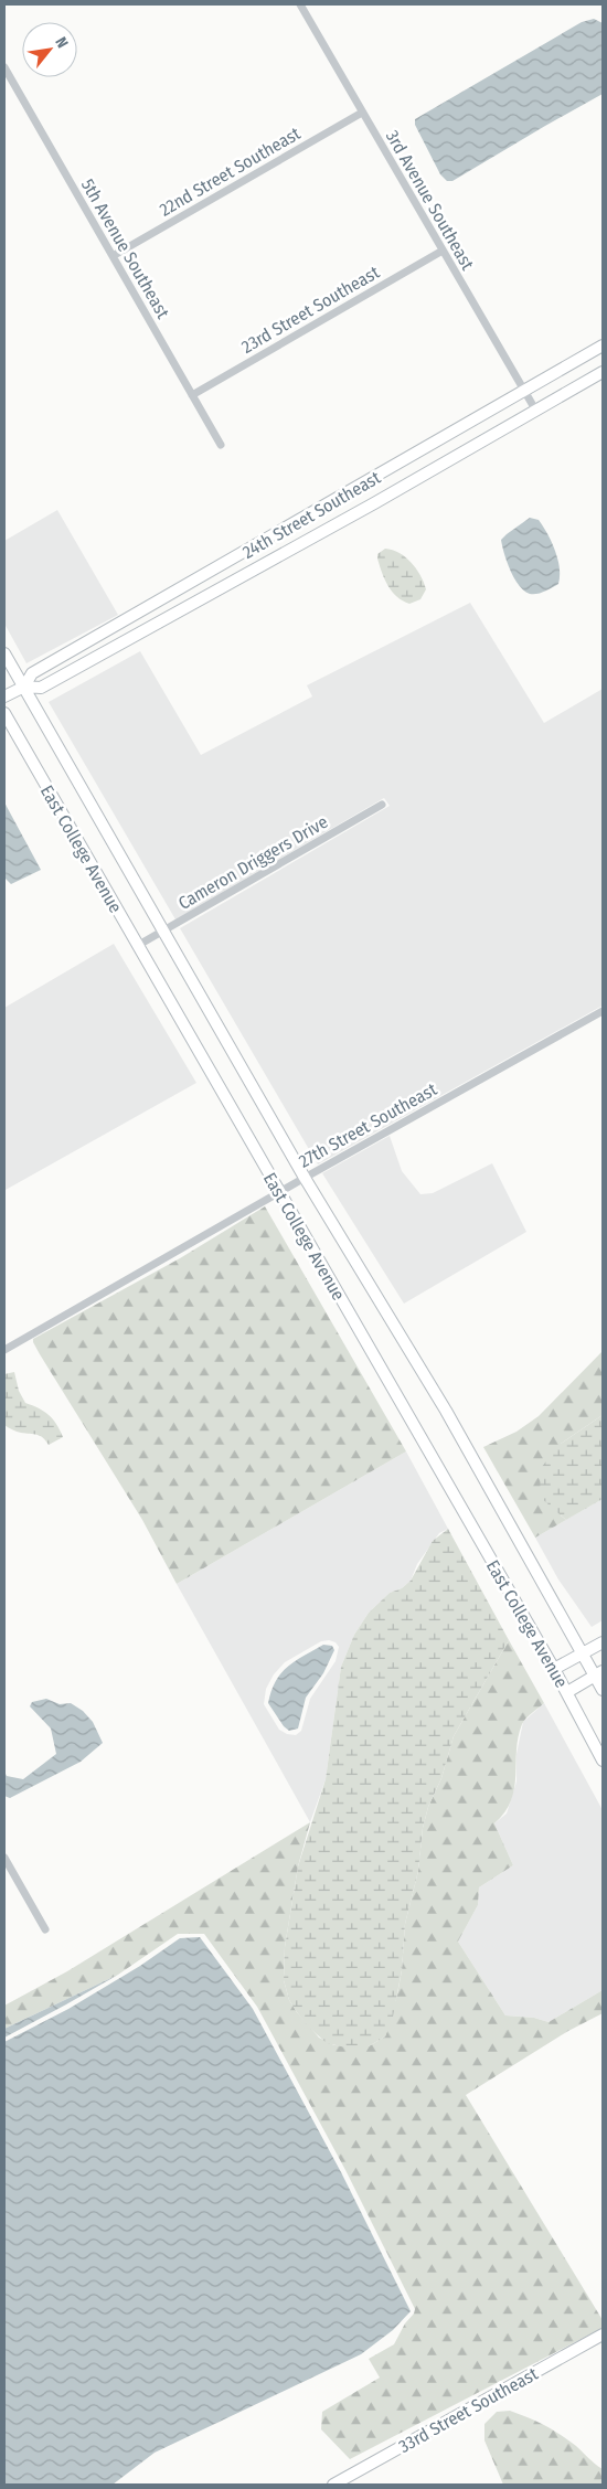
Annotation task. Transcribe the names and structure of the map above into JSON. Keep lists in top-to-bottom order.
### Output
{
  "streets": {
    "main road": ["24th Street Southeast", "East College Avenue", "33rd Street Southeast"],
    "street": [
      "22nd Street Southeast",
      "3rd Avenue Southeast",
      "5th Avenue Southeast",
      "23rd Street Southeast",
      "Cameron Driggers Drive",
      "27th Street Southeast"
    ]
  },
  "crossings": [
    ["22nd Street Southeast", "3rd Avenue Southeast"],
    ["22nd Street Southeast", "5th Avenue Southeast"],
    ["3rd Avenue Southeast", "23rd Street Southeast"],
    ["3rd Avenue Southeast", "24th Street Southeast"],
    ["5th Avenue Southeast", "23rd Street Southeast"],
    ["24th Street Southeast", "East College Avenue"],
    ["East College Avenue", "Cameron Driggers Drive"],
    ["East College Avenue", "27th Street Southeast"]
  ],
  "north": "top right"
}
